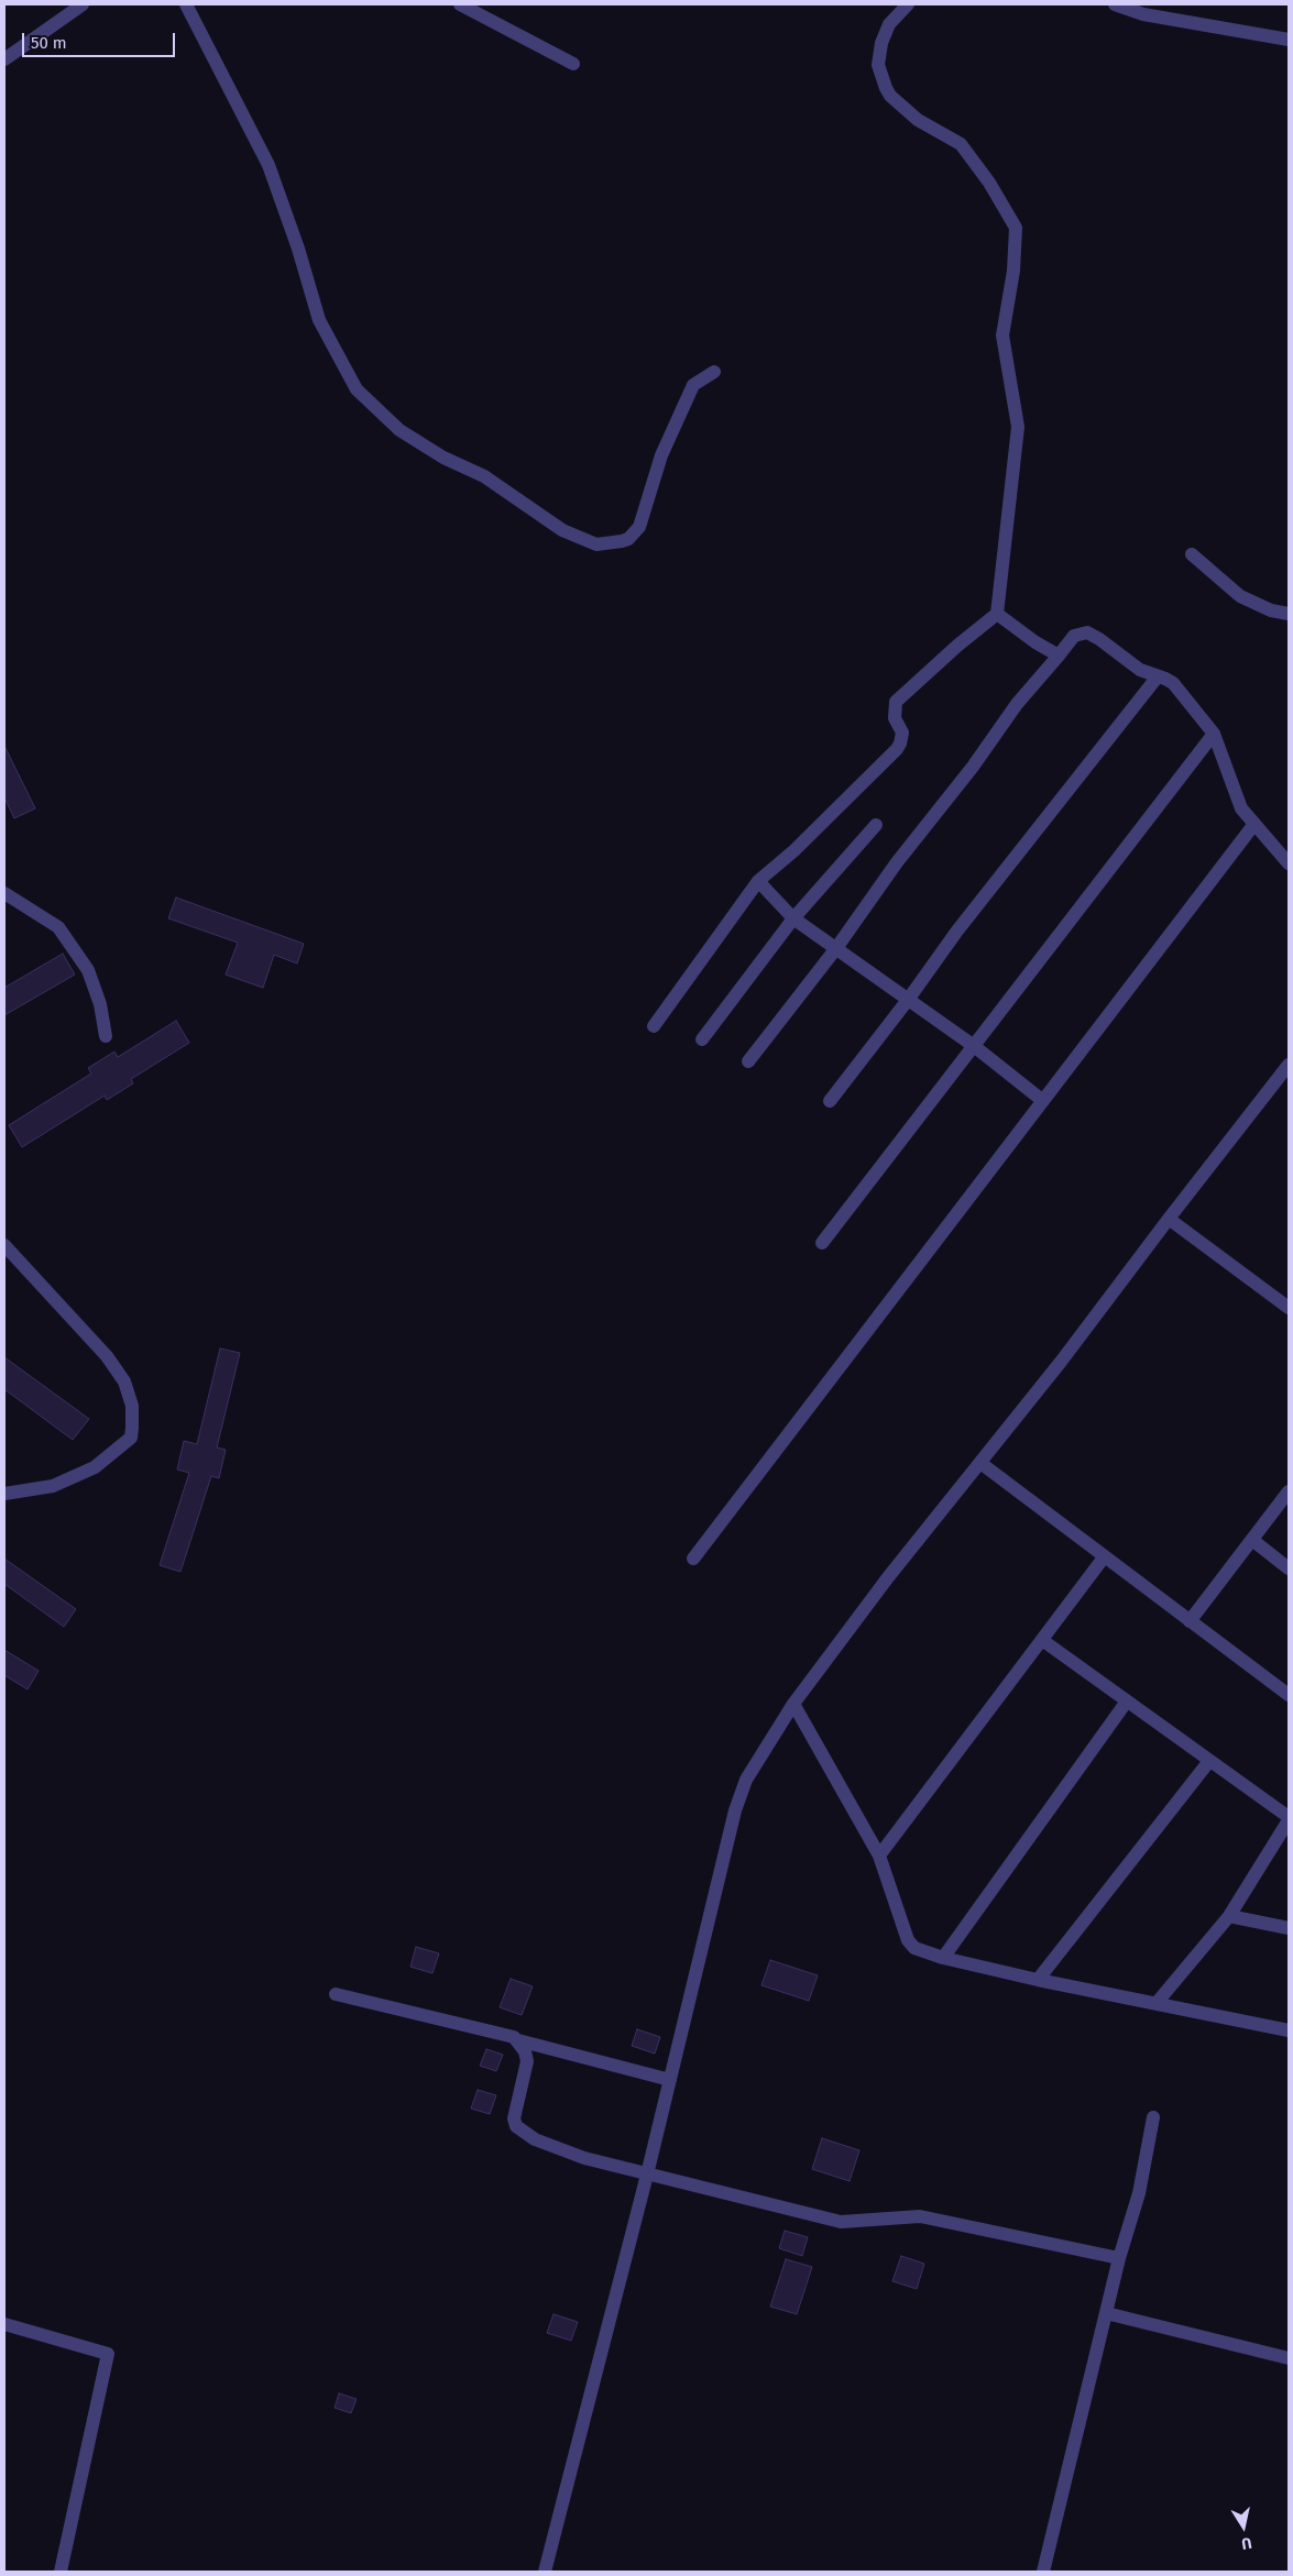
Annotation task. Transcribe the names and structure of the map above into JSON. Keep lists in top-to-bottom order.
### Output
{
  "scale_bar": "50 m",
  "north": "bottom"
}
